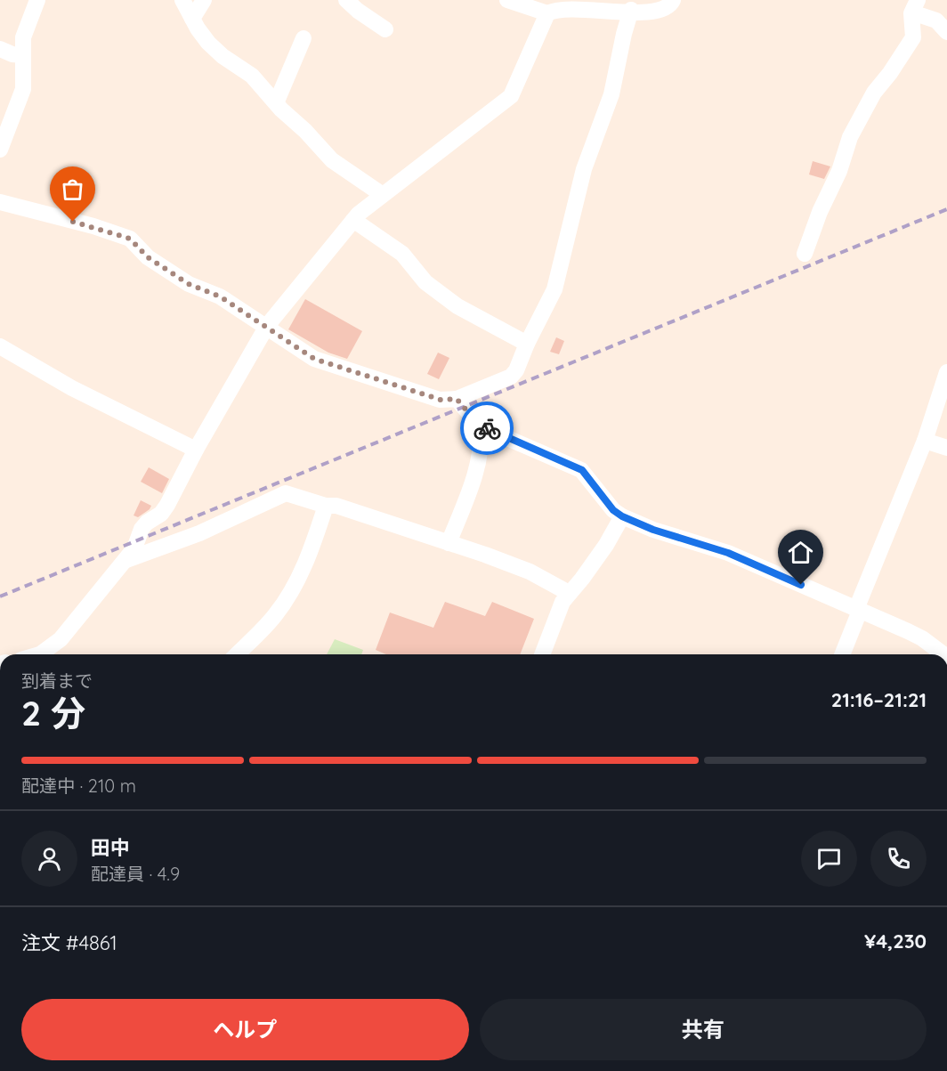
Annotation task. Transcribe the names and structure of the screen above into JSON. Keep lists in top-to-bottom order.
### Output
{
  "page": {
    "heading": ["2 分", "到着まで", "21:16–21:21"],
    "panel": [
      "田中",
      "配達員 · 4.9",
      "注文 #4861",
      "¥4,230"
    ],
    "bar": "配達中 · 210 m",
    "buttons": ["ヘルプ", "共有"]
  }
}
